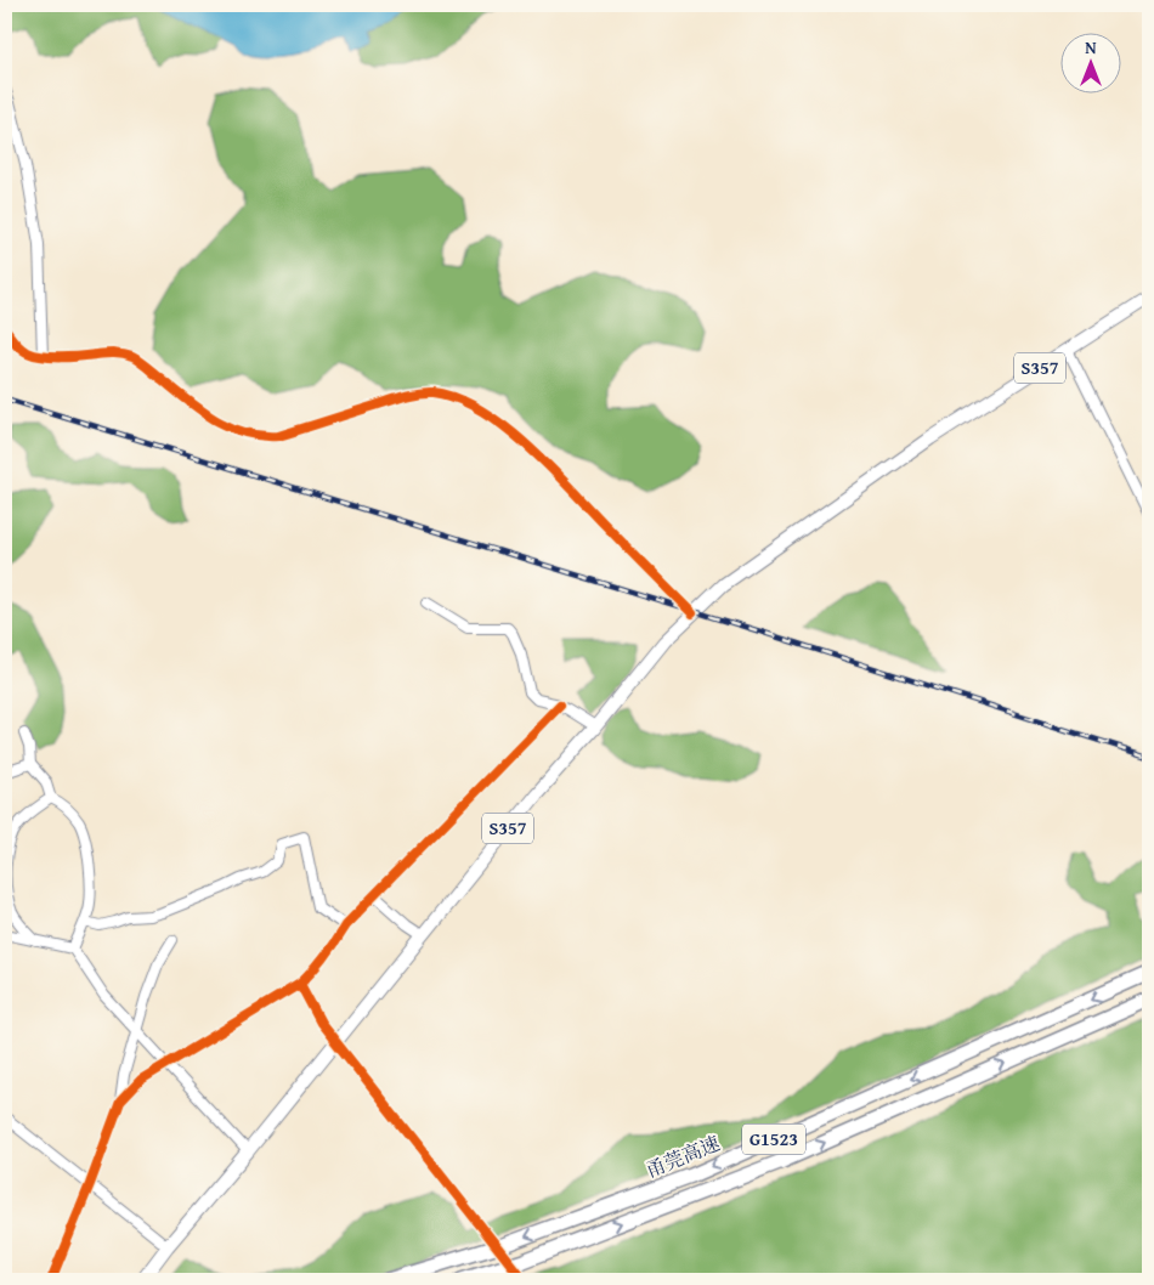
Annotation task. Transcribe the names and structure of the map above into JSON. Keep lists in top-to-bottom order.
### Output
{
  "streets": {
    "highway": ["G1523", "甬莞高速"],
    "main road": ["S357"]
  },
  "north": "top"
}
